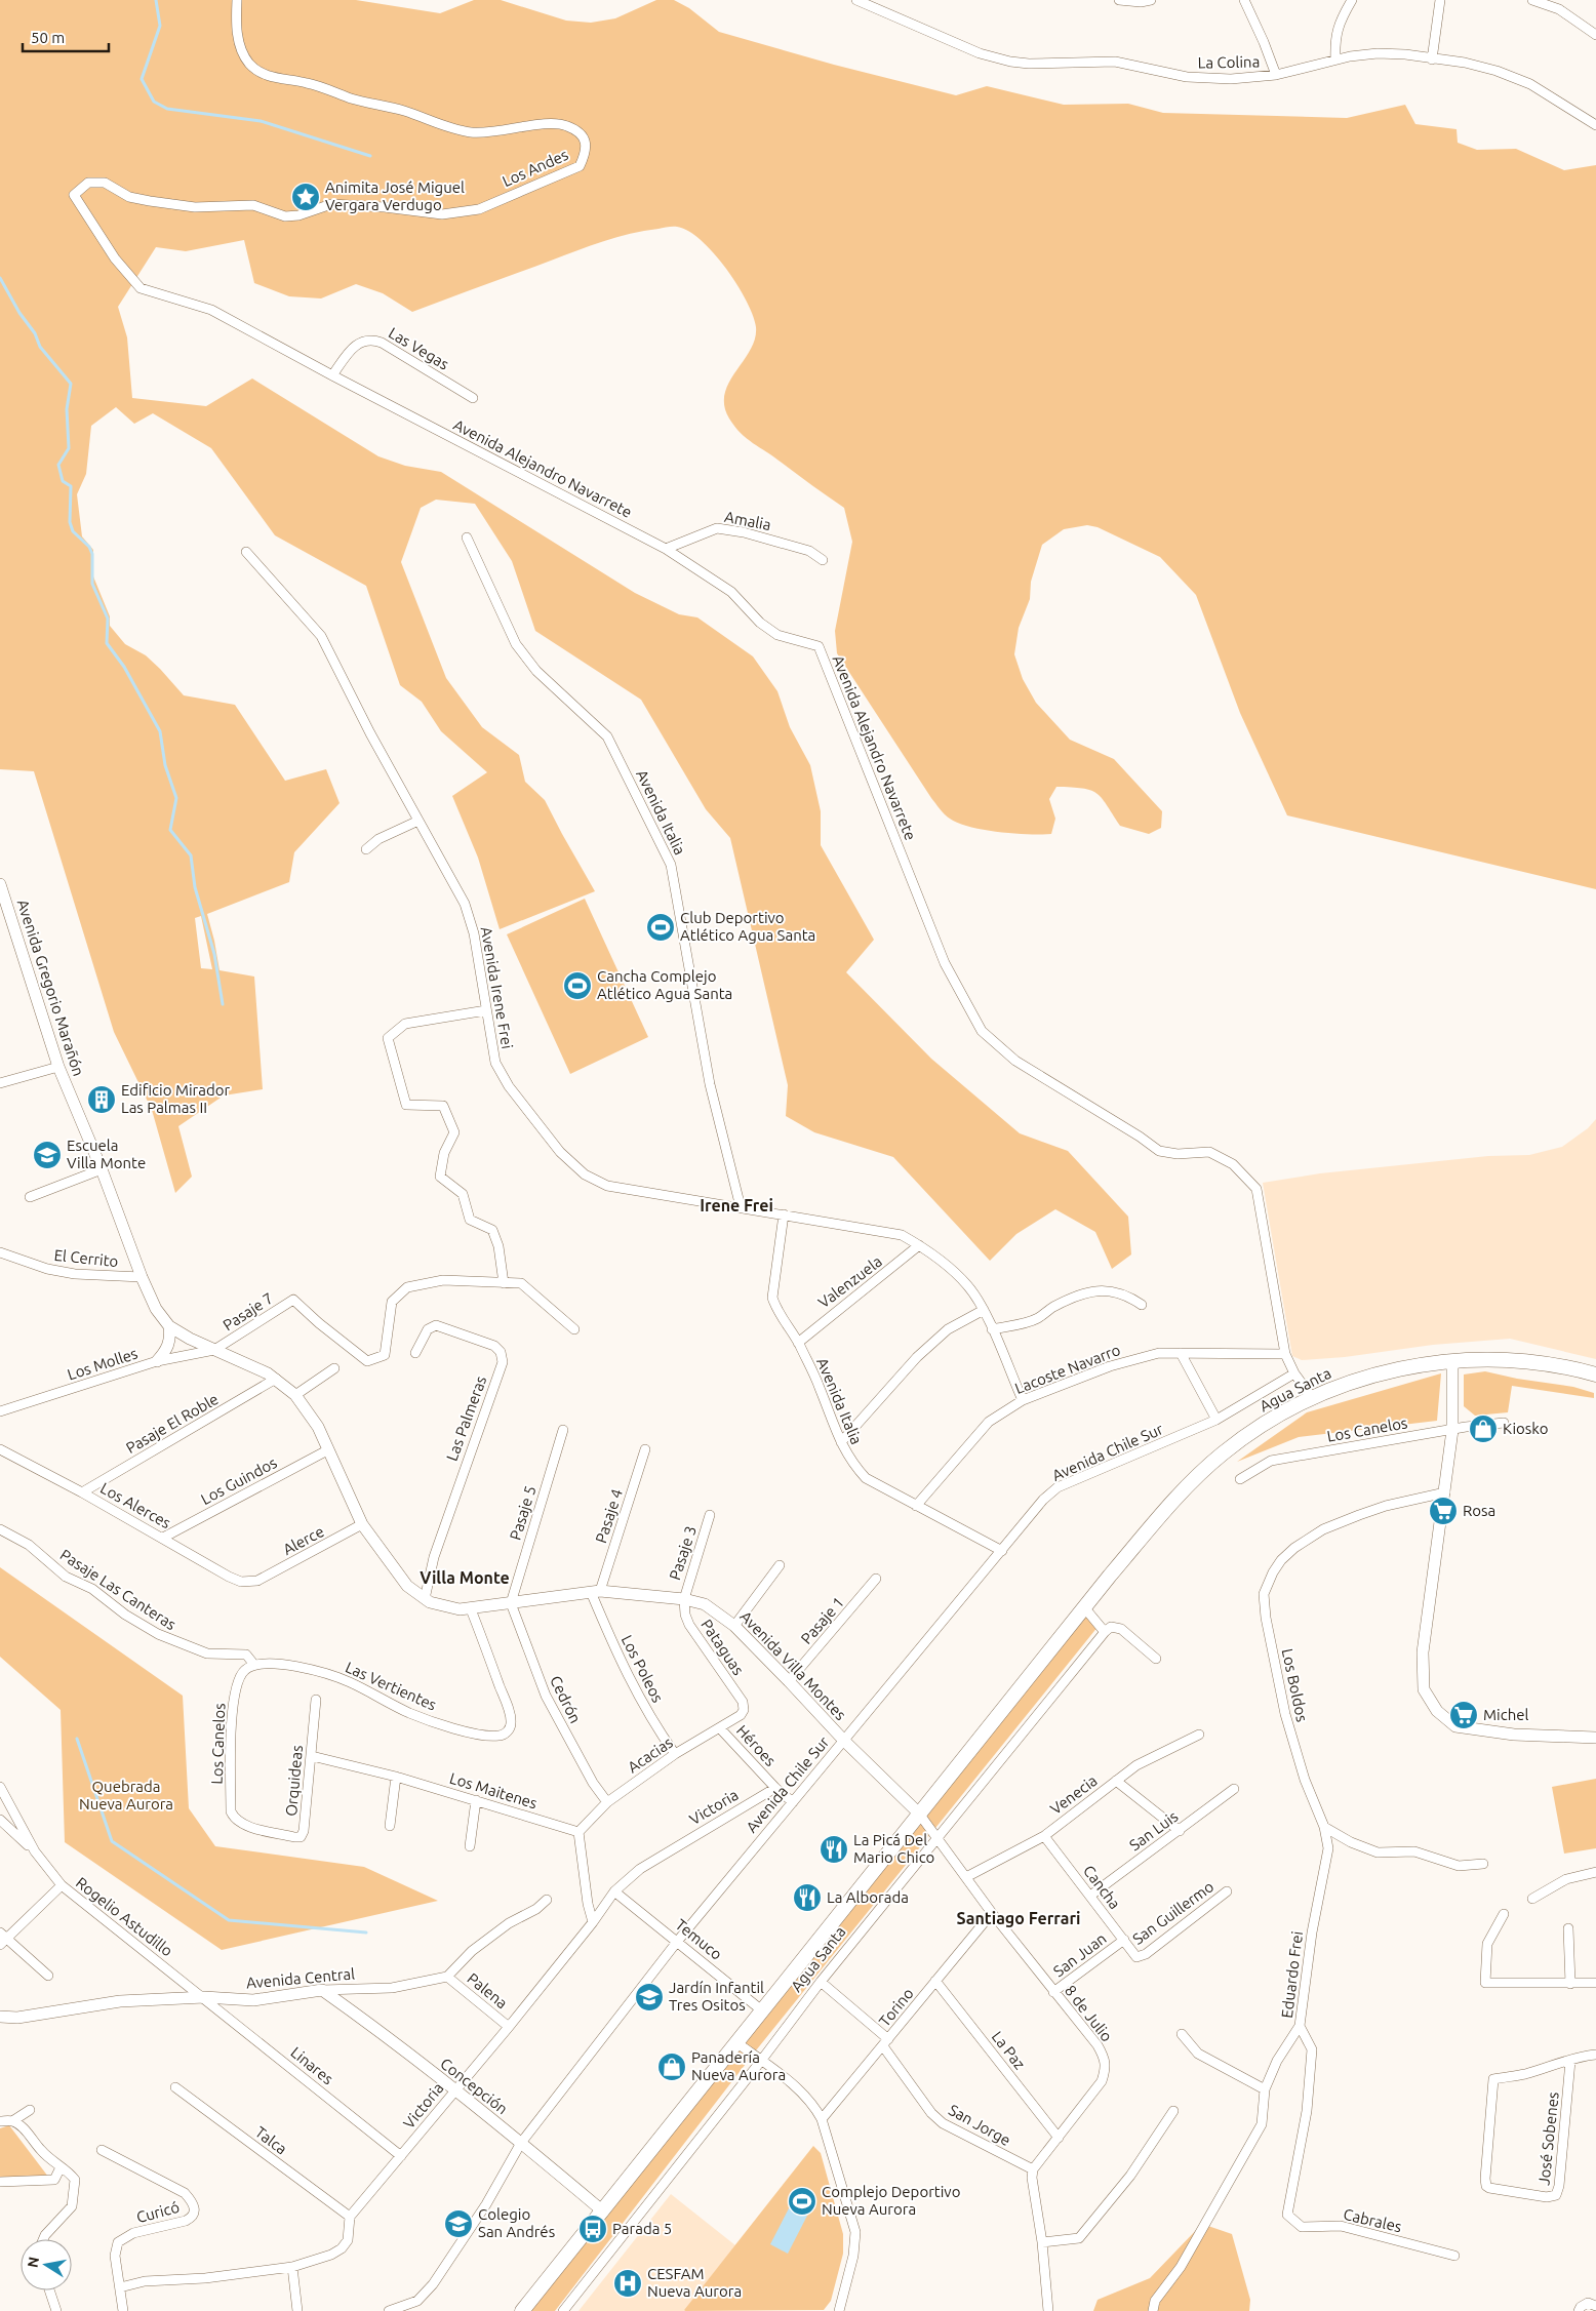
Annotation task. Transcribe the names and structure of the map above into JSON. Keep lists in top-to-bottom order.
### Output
{
  "streets": {
    "main road": ["Agua Santa"],
    "street": [
      "La Colina",
      "Los Andes",
      "Las Vegas",
      "Avenida Alejandro Navarrete",
      "Amalia",
      "Avenida Italia",
      "Avenida Gregorio Marañón",
      "Avenida Irene Frei",
      "El Cerrito",
      "Valenzuela",
      "Pasaje 7",
      "Los Molles",
      "Lacoste Navarro",
      "Las Palmeras",
      "Pasaje El Roble",
      "Los Canelos",
      "Avenida Chile Sur",
      "Los Guindos",
      "Los Alerces",
      "Pasaje 5",
      "Pasaje 4",
      "Alerce",
      "Pasaje 3",
      "Pasaje Las Canteras",
      "Pasaje 1",
      "Pataguas",
      "Avenida Villa Montes",
      "Los Poleos",
      "Los Boldos",
      "Las Vertientes",
      "Cedrón",
      "Héroes",
      "Acacias",
      "Orquideas",
      "Los Maitenes",
      "Venecia",
      "Victoria",
      "San Luis",
      "Cancha",
      "San Guillermo",
      "Rogelio Astudillo",
      "Temuco",
      "San Juan",
      "Eduardo Frei",
      "Avenida Central",
      "Palena",
      "Torino",
      "8 de Julio",
      "La Paz",
      "Linares",
      "Concepción",
      "San Jorge",
      "José Sobenes",
      "Talca",
      "Curicó",
      "Cabrales"
    ]
  },
  "crossings": [
    ["Los Andes", "Avenida Alejandro Navarrete"],
    ["Las Vegas", "Avenida Alejandro Navarrete"],
    ["Avenida Alejandro Navarrete", "Amalia"],
    ["Avenida Alejandro Navarrete", "Lacoste Navarro"],
    ["Avenida Alejandro Navarrete", "Agua Santa"],
    ["Avenida Alejandro Navarrete", "Avenida Chile Sur"],
    ["Avenida Italia", "Avenida Irene Frei"],
    ["Avenida Italia", "Valenzuela"],
    ["Avenida Italia", "Lacoste Navarro"],
    ["Avenida Italia", "Avenida Chile Sur"],
    ["Avenida Gregorio Marañón", "El Cerrito"],
    ["Avenida Gregorio Marañón", "Avenida Villa Montes"],
    ["Avenida Irene Frei", "Valenzuela"],
    ["Avenida Irene Frei", "Lacoste Navarro"],
    ["Pasaje 7", "Los Molles"],
    ["Pasaje 7", "Avenida Villa Montes"],
    ["Los Molles", "Avenida Villa Montes"],
    ["Agua Santa", "Avenida Villa Montes"],
    ["Agua Santa", "Temuco"],
    ["Agua Santa", "8 de Julio"],
    ["Agua Santa", "Concepción"],
    ["Agua Santa", "San Jorge"],
    ["Las Palmeras", "Avenida Villa Montes"],
    ["Pasaje El Roble", "Los Alerces"],
    ["Pasaje El Roble", "Avenida Villa Montes"],
    ["Los Canelos", "Pasaje Las Canteras"],
    ["Los Canelos", "Las Vertientes"],
    ["Los Canelos", "Orquideas"],
    ["Avenida Chile Sur", "Avenida Villa Montes"],
    ["Avenida Chile Sur", "Héroes"],
    ["Avenida Chile Sur", "Temuco"],
    ["Avenida Chile Sur", "Concepción"],
    ["Los Guindos", "Los Alerces"],
    ["Los Guindos", "Avenida Villa Montes"],
    ["Los Alerces", "Alerce"],
    ["Pasaje 5", "Avenida Villa Montes"],
    ["Pasaje 5", "Cedrón"],
    ["Pasaje 4", "Avenida Villa Montes"],
    ["Pasaje 4", "Los Poleos"],
    ["Alerce", "Avenida Villa Montes"],
    ["Pasaje 3", "Pataguas"],
    ["Pasaje 3", "Avenida Villa Montes"],
    ["Pasaje Las Canteras", "Las Vertientes"],
    ["Pasaje 1", "Avenida Villa Montes"],
    ["Pataguas", "Avenida Villa Montes"],
    ["Pataguas", "Acacias"],
    ["Avenida Villa Montes", "Los Poleos"],
    ["Avenida Villa Montes", "Las Vertientes"],
    ["Avenida Villa Montes", "Cedrón"],
    ["Avenida Villa Montes", "8 de Julio"],
    ["Los Poleos", "Acacias"],
    ["Los Boldos", "Eduardo Frei"],
    ["Cedrón", "Acacias"],
    ["Héroes", "Acacias"],
    ["Héroes", "Victoria"],
    ["Acacias", "Los Maitenes"],
    ["Orquideas", "Los Maitenes"],
    ["Venecia", "Cancha"],
    ["Venecia", "8 de Julio"],
    ["Victoria", "Temuco"],
    ["Victoria", "Palena"],
    ["Victoria", "Linares"],
    ["Victoria", "Concepción"],
    ["Victoria", "Talca"],
    ["San Luis", "Cancha"],
    ["Cancha", "San Guillermo"],
    ["Cancha", "San Juan"],
    ["Rogelio Astudillo", "Avenida Central"],
    ["Rogelio Astudillo", "Linares"],
    ["San Juan", "8 de Julio"],
    ["Eduardo Frei", "Cabrales"],
    ["Avenida Central", "Palena"],
    ["Avenida Central", "Linares"],
    ["Avenida Central", "Concepción"],
    ["Torino", "8 de Julio"],
    ["Torino", "La Paz"],
    ["Torino", "San Jorge"],
    ["8 de Julio", "La Paz"],
    ["8 de Julio", "San Jorge"]
  ],
  "districts": ["Irene Frei", "Villa Monte", "Santiago Ferrari"],
  "parks": ["Quebrada Nueva Aurora"],
  "places": {
    "place": ["Animita José Miguel Vergara Verdugo"],
    "sports": ["Club Deportivo Atlético Agua Santa", "Cancha Complejo Atlético Agua Santa", "Complejo Deportivo Nueva Aurora"],
    "building": ["Edificio Mirador Las Palmas II"],
    "school or university": ["Escuela Villa Monte", "Jardín Infantil Tres Ositos", "Colegio San Andrés"],
    "shop": ["Kiosko", "Panadería Nueva Aurora"],
    "supermarket": ["Rosa", "Michel"],
    "restaurant": ["La Picá Del Mario Chico", "La Alborada"],
    "bus stop": ["Parada 5"],
    "hospital": ["CESFAM Nueva Aurora"]
  },
  "scale_bar": "50 m",
  "north": "left"
}
